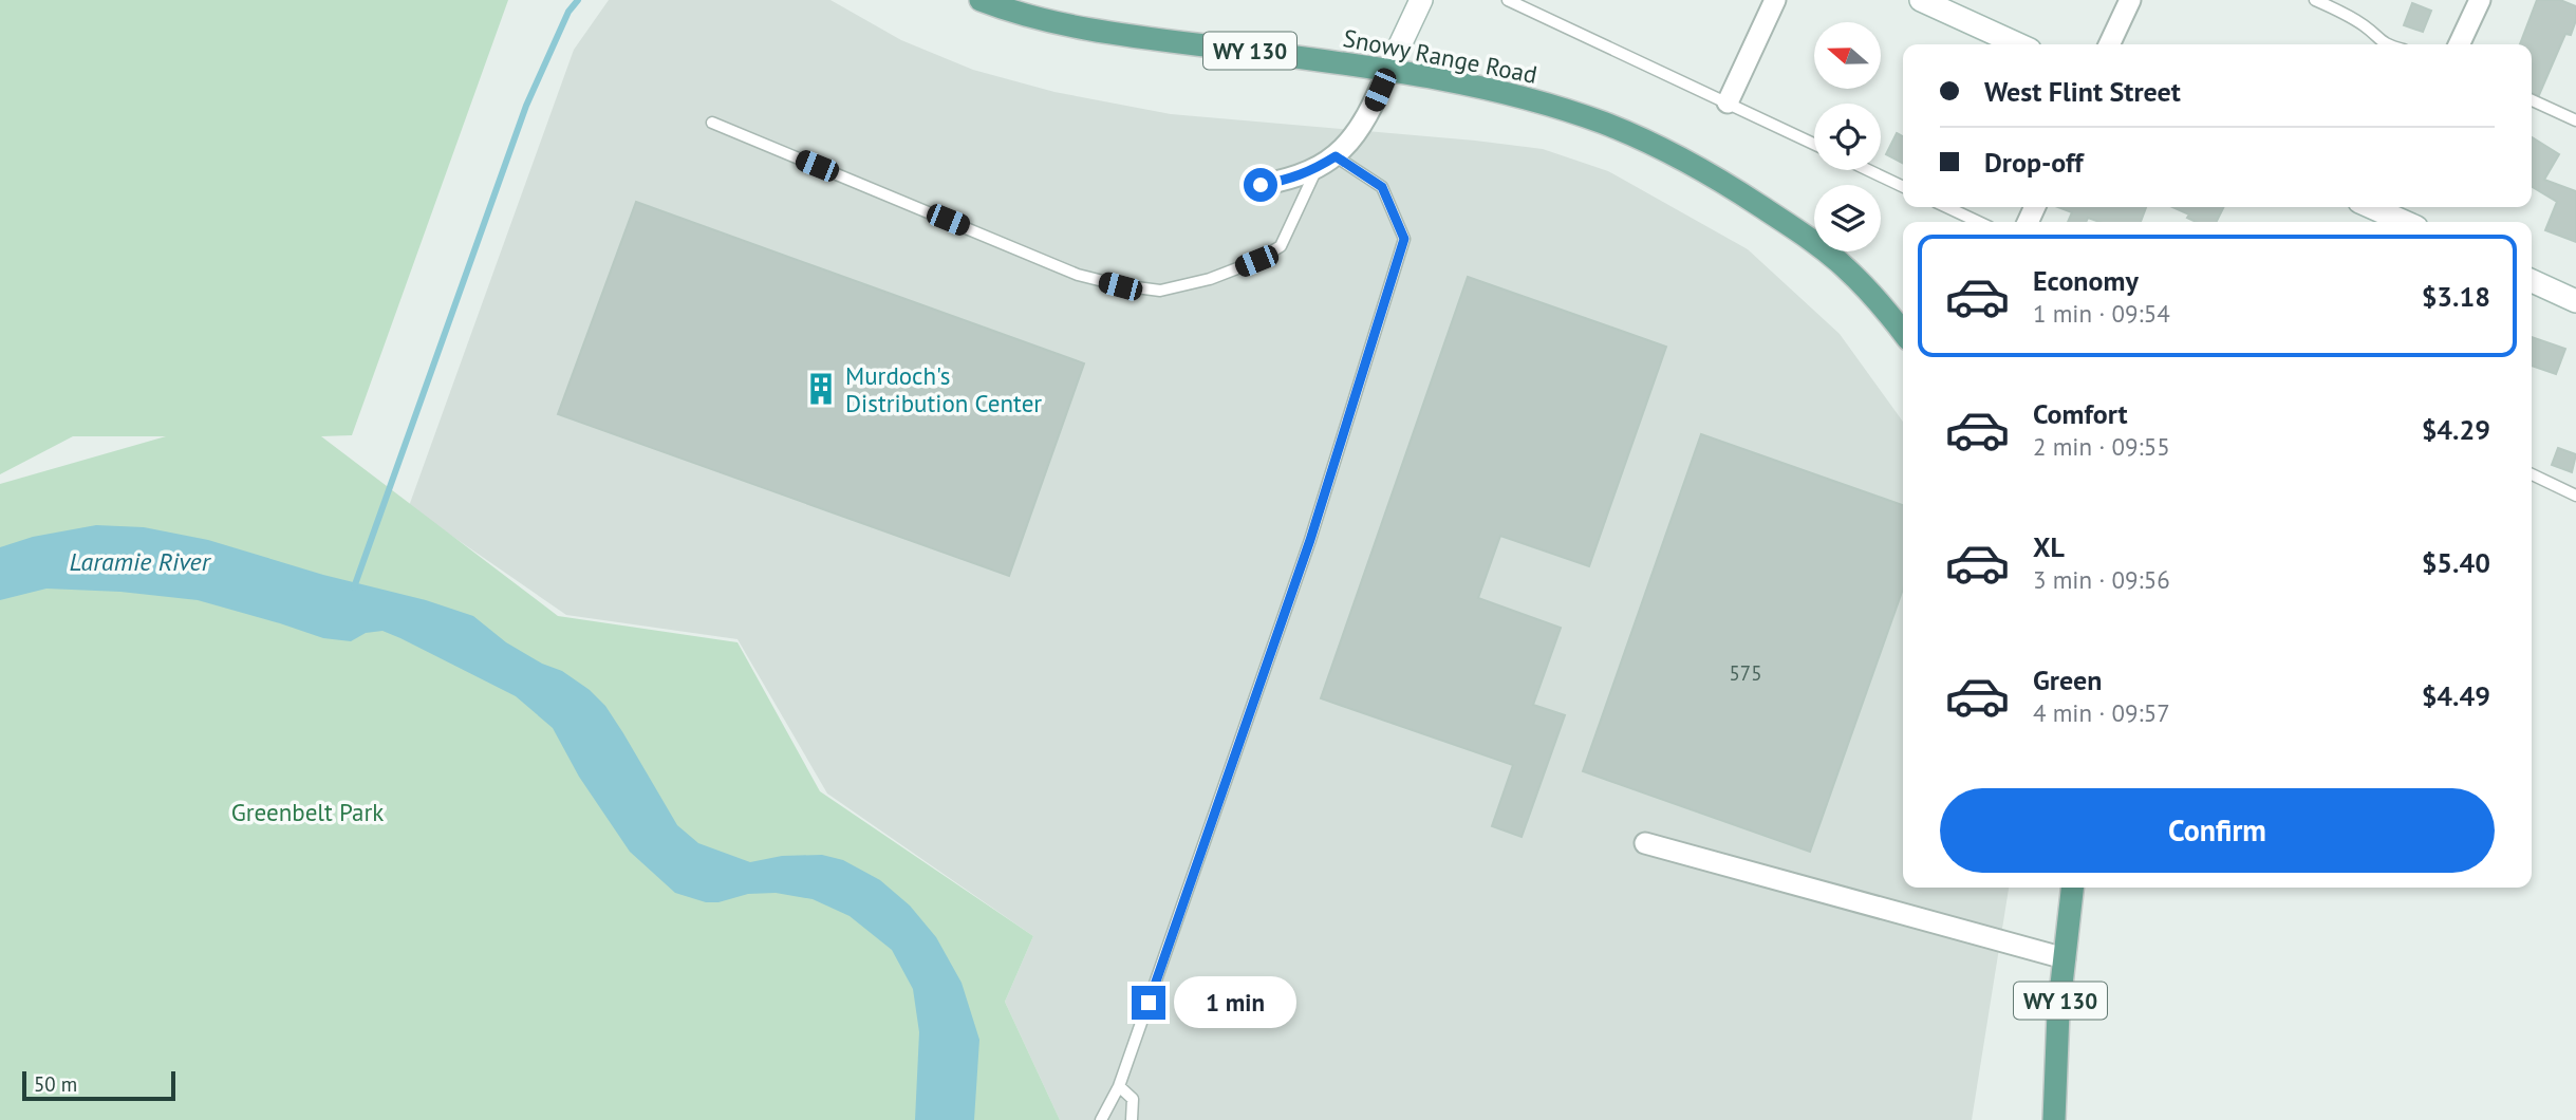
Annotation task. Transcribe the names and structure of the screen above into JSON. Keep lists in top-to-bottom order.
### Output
{
  "streets": {
    "main road": ["WY 130", "Snowy Range Road"]
  },
  "water": ["Laramie River"],
  "parks": ["Greenbelt Park"],
  "places": {
    "building": ["Murdoch's Distribution Center"]
  },
  "house_numbers": ["575"],
  "scale_bar": "50 m",
  "north": "left",
  "page": {
    "banner": ["West Flint Street", "Drop-off"],
    "list": [
      {
        "name": "Economy",
        "note": "1 min · 09:54",
        "value": "$3.18"
      },
      {
        "name": "Comfort",
        "note": "2 min · 09:55",
        "value": "$4.29"
      },
      {
        "name": "XL",
        "note": "3 min · 09:56",
        "value": "$5.40"
      },
      {
        "name": "Green",
        "note": "4 min · 09:57",
        "value": "$4.49"
      }
    ],
    "buttons": "Confirm",
    "bubble": "1 min",
    "scale": "50 m"
  }
}
